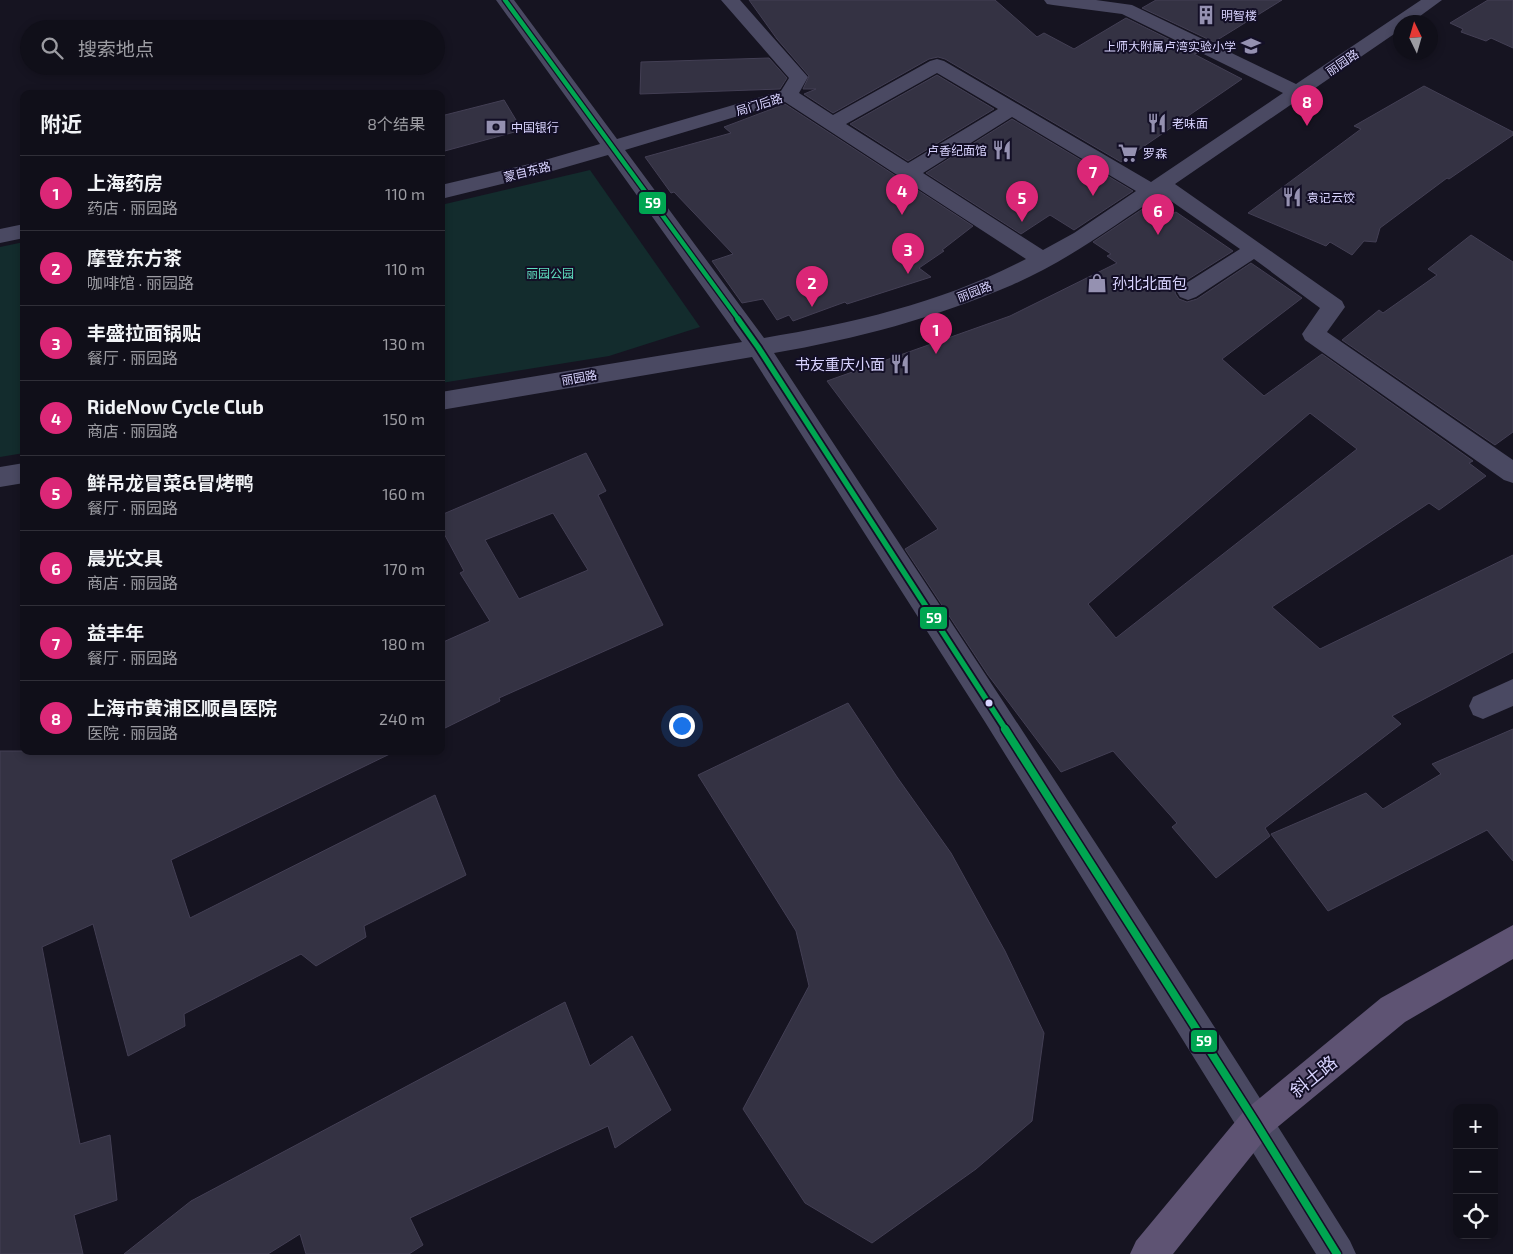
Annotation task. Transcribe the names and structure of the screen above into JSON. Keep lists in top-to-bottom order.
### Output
{
  "streets": {
    "main road": ["斜土路"],
    "street": ["丽园路", "局门后路", "蒙自东路"]
  },
  "crossings": [
    ["局门后路", "蒙自东路"]
  ],
  "parks": ["丽园公园"],
  "places": {
    "building": ["明智楼"],
    "school or university": ["上师大附属卢湾实验小学"],
    "restaurant": [
      "老味面",
      "卢香纪面馆",
      "袁记云饺",
      "书友重庆小面"
    ],
    "bank": ["中国银行"],
    "supermarket": ["罗森"],
    "shop": ["孙北北面包"]
  },
  "lines": ["transit line 59"],
  "north": "top",
  "page": {
    "search": "搜索地点",
    "pins": [
      "8",
      "7",
      "4",
      "5",
      "6",
      "3",
      "2",
      "1"
    ],
    "heading": ["附近", "8个结果"],
    "list": [
      {
        "mark": "1",
        "name": "上海药房",
        "note": "药店 · 丽园路",
        "value": "110 m"
      },
      {
        "mark": "2",
        "name": "摩登东方茶",
        "note": "咖啡馆 · 丽园路",
        "value": "110 m"
      },
      {
        "mark": "3",
        "name": "丰盛拉面锅贴",
        "note": "餐厅 · 丽园路",
        "value": "130 m"
      },
      {
        "mark": "4",
        "name": "RideNow Cycle Club",
        "note": "商店 · 丽园路",
        "value": "150 m"
      },
      {
        "mark": "5",
        "name": "鲜吊龙冒菜&冒烤鸭",
        "note": "餐厅 · 丽园路",
        "value": "160 m"
      },
      {
        "mark": "6",
        "name": "晨光文具",
        "note": "商店 · 丽园路",
        "value": "170 m"
      },
      {
        "mark": "7",
        "name": "益丰年",
        "note": "餐厅 · 丽园路",
        "value": "180 m"
      },
      {
        "mark": "8",
        "name": "上海市黄浦区顺昌医院",
        "note": "医院 · 丽园路",
        "value": "240 m"
      }
    ],
    "map_buttons": ["+", "−"]
  }
}
